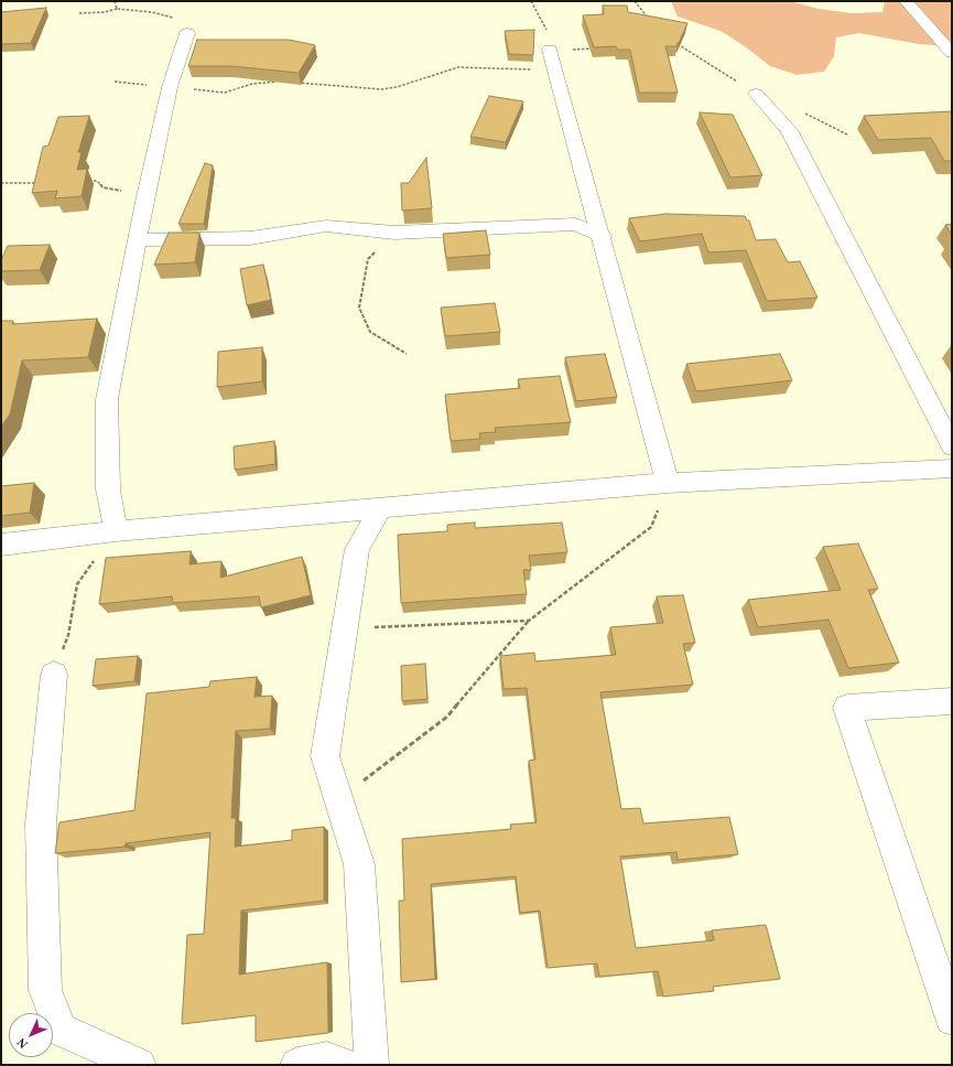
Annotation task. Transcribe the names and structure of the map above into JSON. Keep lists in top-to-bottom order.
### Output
{
  "north": "bottom left"
}
